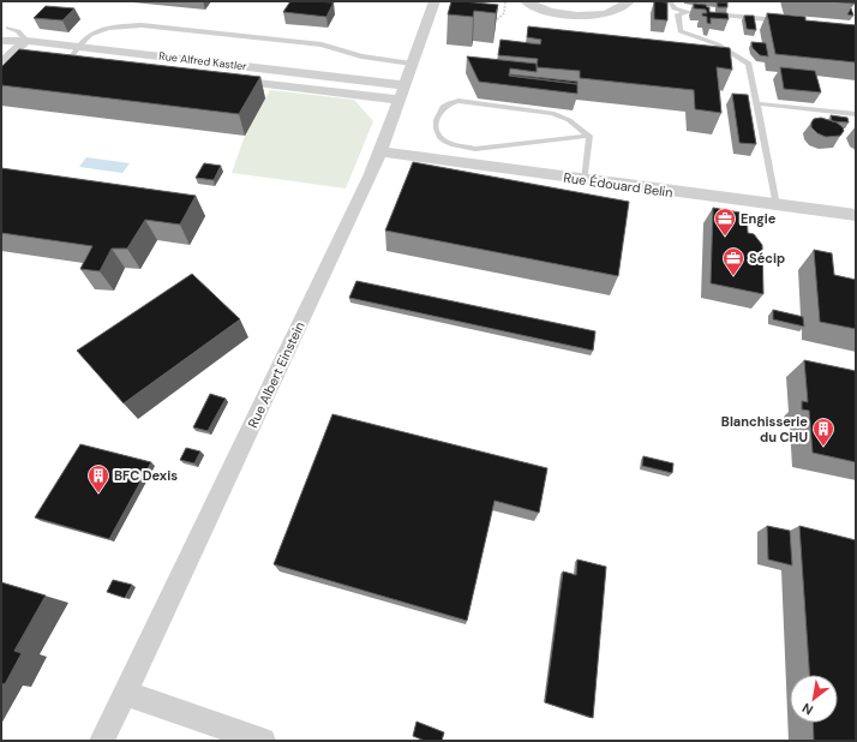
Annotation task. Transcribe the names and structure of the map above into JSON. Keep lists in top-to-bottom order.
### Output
{
  "streets": {
    "street": ["Rue Alfred Kastler", "Rue Édouard Belin", "Rue Albert Einstein"]
  },
  "crossings": [
    ["Rue Alfred Kastler", "Rue Albert Einstein"],
    ["Rue Édouard Belin", "Rue Albert Einstein"]
  ],
  "places": {
    "office": ["Engie", "Sécip"],
    "building": ["Blanchisserie du CHU", "BFC Dexis"]
  },
  "north": "bottom left"
}
